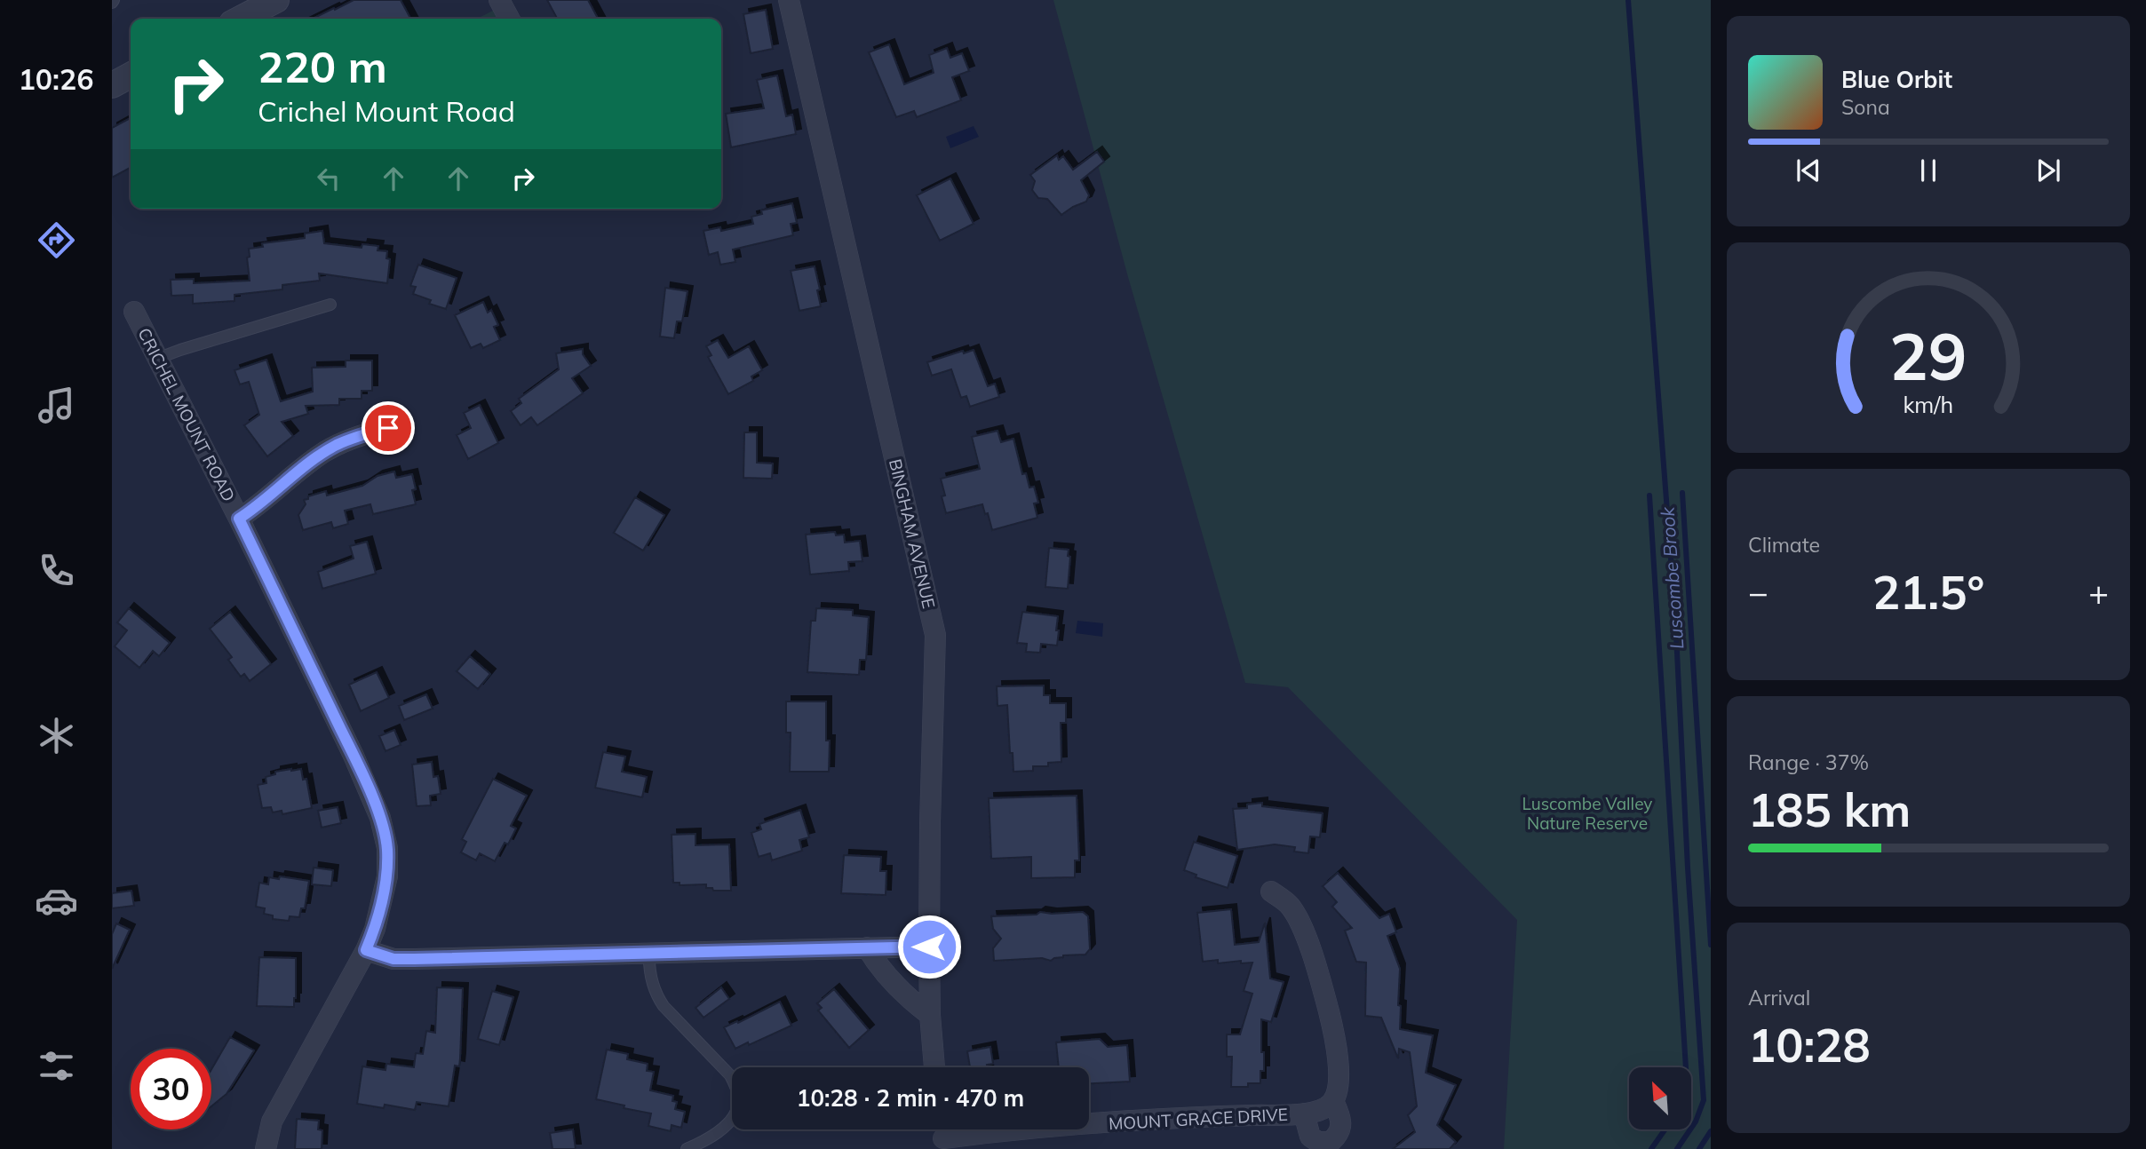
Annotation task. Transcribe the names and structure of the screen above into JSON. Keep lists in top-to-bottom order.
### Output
{
  "streets": {
    "street": ["CRICHEL MOUNT ROAD", "BINGHAM AVENUE", "MOUNT GRACE DRIVE"]
  },
  "water": ["Luscombe Brook"],
  "parks": ["Luscombe Valley Nature Reserve"],
  "north": "top left",
  "page": {
    "tabs": "10:26",
    "turn": ["220 m", "Crichel Mount Road"],
    "song": ["Blue Orbit", "Sona"],
    "tile": [
      "Climate",
      ["Range · 37%", "185 km"],
      ["Arrival", "10:28"]
    ],
    "heat": ["−", "21.5°", "+"],
    "limit": "30",
    "trip": "10:28 · 2 min · 470 m",
    "gauge": ["29", "km/h"]
  }
}
